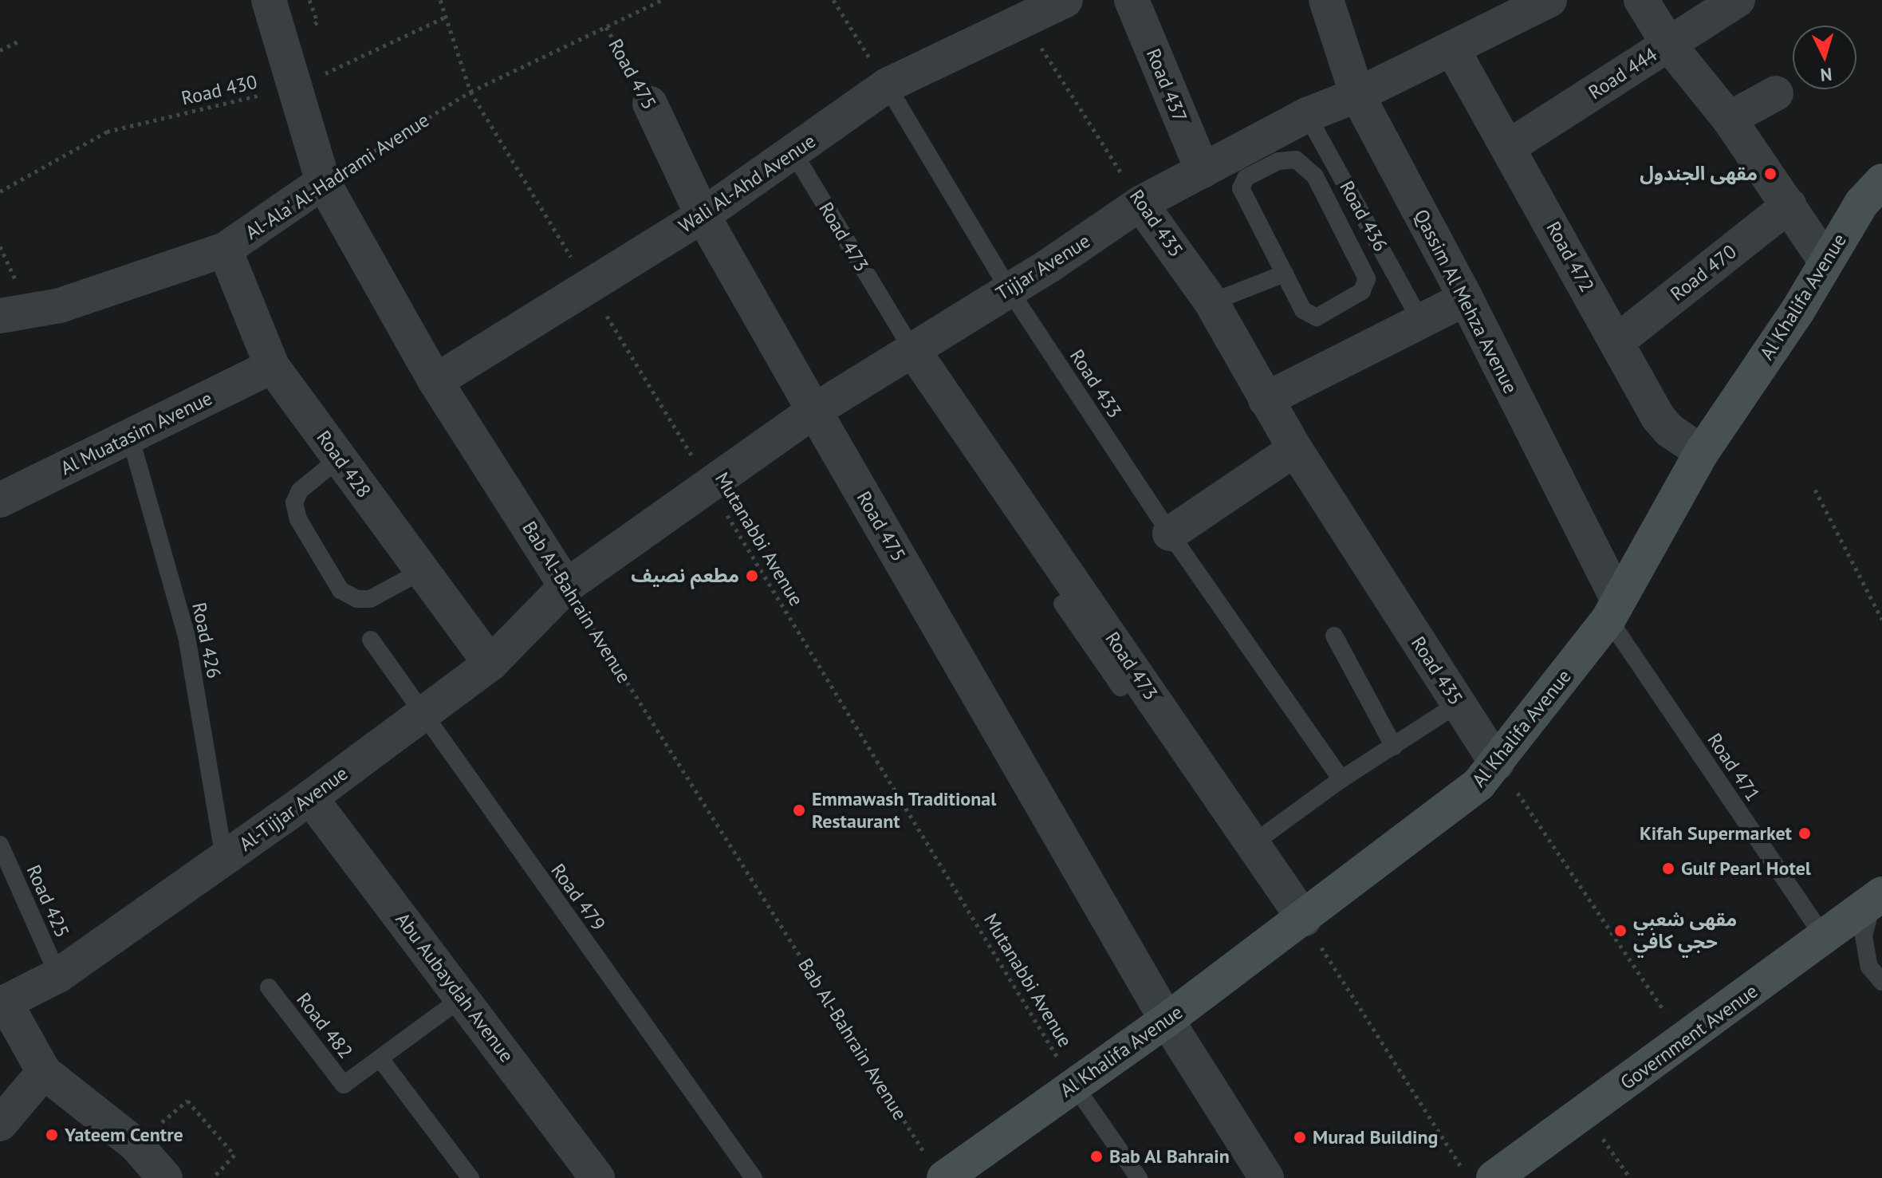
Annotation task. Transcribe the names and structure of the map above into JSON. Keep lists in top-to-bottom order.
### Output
{
  "streets": {
    "street": [
      "Road 444",
      "Road 475",
      "Road 437",
      "Al-Ala' Al-Hadrami Avenue",
      "Wali Al-Ahd Avenue",
      "Road 435",
      "Road 473",
      "Road 472",
      "Tijjar Avenue",
      "Road 470",
      "Al Khalifa Avenue",
      "Qassim Al Mehza Avenue",
      "Al Muatasim Avenue",
      "Road 428",
      "Bab Al-Bahrain Avenue",
      "Al-Tijjar Avenue",
      "Abu Aubaydah Avenue",
      "Government Avenue"
    ],
    "lane": [
      "Road 436",
      "Road 433",
      "Road 426",
      "Road 471",
      "Road 479",
      "Road 425",
      "Road 482"
    ],
    "path": ["Road 430", "Mutanabbi Avenue"]
  },
  "crossings": [
    ["Road 444", "Road 472"],
    ["Road 475", "Al-Ala' Al-Hadrami Avenue"],
    ["Road 475", "Wali Al-Ahd Avenue"],
    ["Road 475", "Tijjar Avenue"],
    ["Road 475", "Al Khalifa Avenue"],
    ["Road 437", "Tijjar Avenue"],
    ["Road 430", "Mutanabbi Avenue"],
    ["Road 430", "Bab Al-Bahrain Avenue"],
    ["Al-Ala' Al-Hadrami Avenue", "Road 428"],
    ["Al-Ala' Al-Hadrami Avenue", "Mutanabbi Avenue"],
    ["Al-Ala' Al-Hadrami Avenue", "Bab Al-Bahrain Avenue"],
    ["Wali Al-Ahd Avenue", "Road 435"],
    ["Wali Al-Ahd Avenue", "Road 473"],
    ["Wali Al-Ahd Avenue", "Road 433"],
    ["Wali Al-Ahd Avenue", "Mutanabbi Avenue"],
    ["Wali Al-Ahd Avenue", "Bab Al-Bahrain Avenue"],
    ["Road 436", "Tijjar Avenue"],
    ["Road 435", "Tijjar Avenue"],
    ["Road 435", "Al Khalifa Avenue"],
    ["Road 473", "Tijjar Avenue"],
    ["Road 473", "Al Khalifa Avenue"],
    ["Road 472", "Tijjar Avenue"],
    ["Road 472", "Road 470"],
    ["Road 472", "Al Khalifa Avenue"],
    ["Tijjar Avenue", "Qassim Al Mehza Avenue"],
    ["Tijjar Avenue", "Road 433"],
    ["Tijjar Avenue", "Mutanabbi Avenue"],
    ["Tijjar Avenue", "Bab Al-Bahrain Avenue"],
    ["Tijjar Avenue", "Al-Tijjar Avenue"],
    ["Al Khalifa Avenue", "Qassim Al Mehza Avenue"],
    ["Al Khalifa Avenue", "Mutanabbi Avenue"],
    ["Al Khalifa Avenue", "Bab Al-Bahrain Avenue"],
    ["Al Khalifa Avenue", "Road 471"],
    ["Qassim Al Mehza Avenue", "Road 471"],
    ["Al Muatasim Avenue", "Road 428"],
    ["Al Muatasim Avenue", "Road 426"],
    ["Road 428", "Al-Tijjar Avenue"],
    ["Bab Al-Bahrain Avenue", "Al-Tijjar Avenue"],
    ["Road 426", "Al-Tijjar Avenue"],
    ["Road 471", "Government Avenue"],
    ["Al-Tijjar Avenue", "Road 479"],
    ["Al-Tijjar Avenue", "Road 425"],
    ["Al-Tijjar Avenue", "Abu Aubaydah Avenue"],
    ["Abu Aubaydah Avenue", "Road 482"]
  ],
  "places": [
    "مقهى الجندول",
    "مطعم نصيف",
    "Emmawash Traditional Restaurant",
    "Kifah Supermarket",
    "Gulf Pearl Hotel",
    "مقهى شعبي حجي كافي",
    "Yateem Centre",
    "Murad Building",
    "Bab Al Bahrain"
  ],
  "north": "bottom"
}
